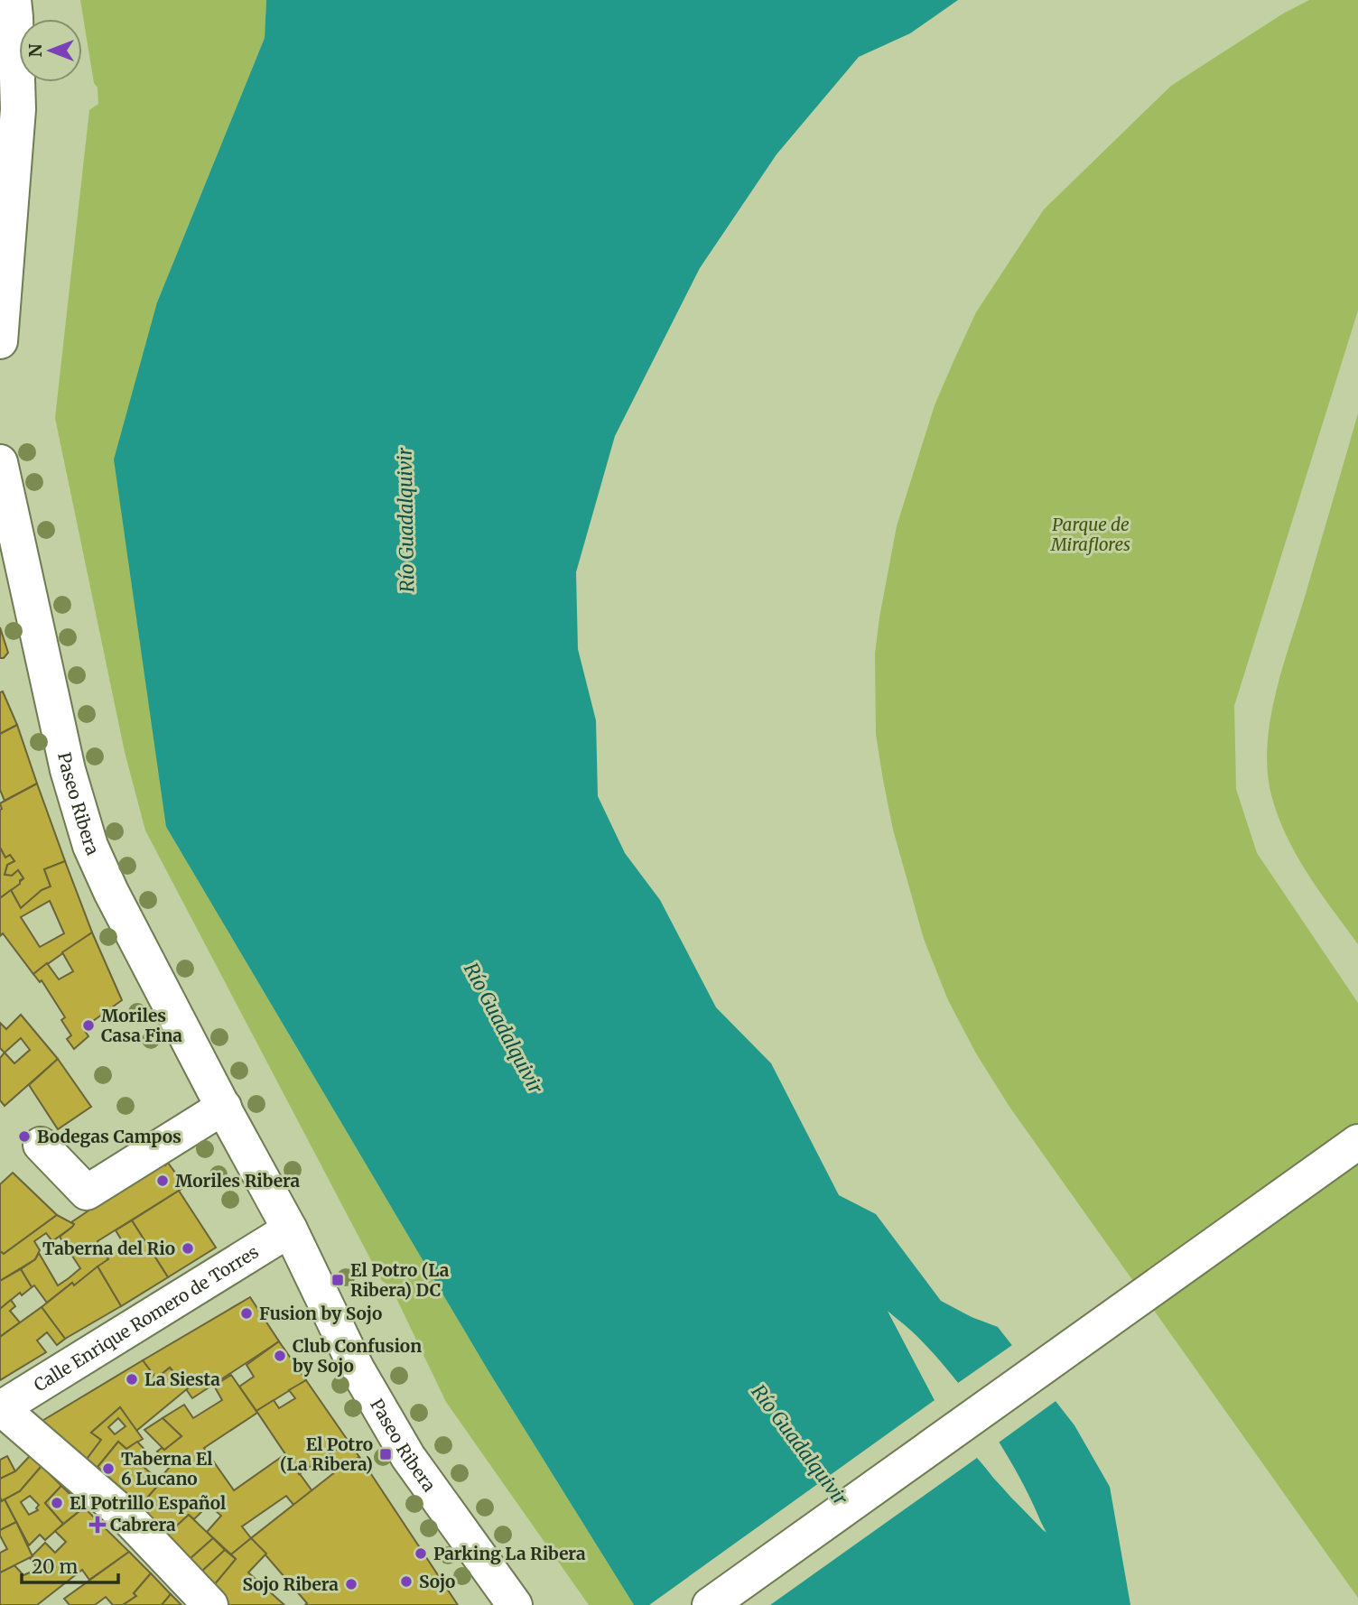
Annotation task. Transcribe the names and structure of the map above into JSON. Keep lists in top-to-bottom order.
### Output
{
  "streets": {
    "street": ["Paseo Ribera", "Calle Enrique Romero de Torres"]
  },
  "crossings": [
    ["Paseo Ribera", "Calle Enrique Romero de Torres"]
  ],
  "water": ["Río Guadalquivir"],
  "parks": ["Parque de Miraflores"],
  "places": {
    "other": [
      "Moriles Casa Fina",
      "Bodegas Campos",
      "Moriles Ribera",
      "Taberna del Rio",
      "Fusion by Sojo",
      "Club Confusion by Sojo",
      "La Siesta",
      "Taberna El 6 Lucano",
      "El Potrillo Español",
      "Parking La Ribera",
      "Sojo",
      "Sojo Ribera"
    ],
    "transit": ["El Potro (La Ribera) DC", "El Potro (La Ribera)"],
    "health": ["Cabrera"]
  },
  "scale_bar": "20 m",
  "north": "left"
}
